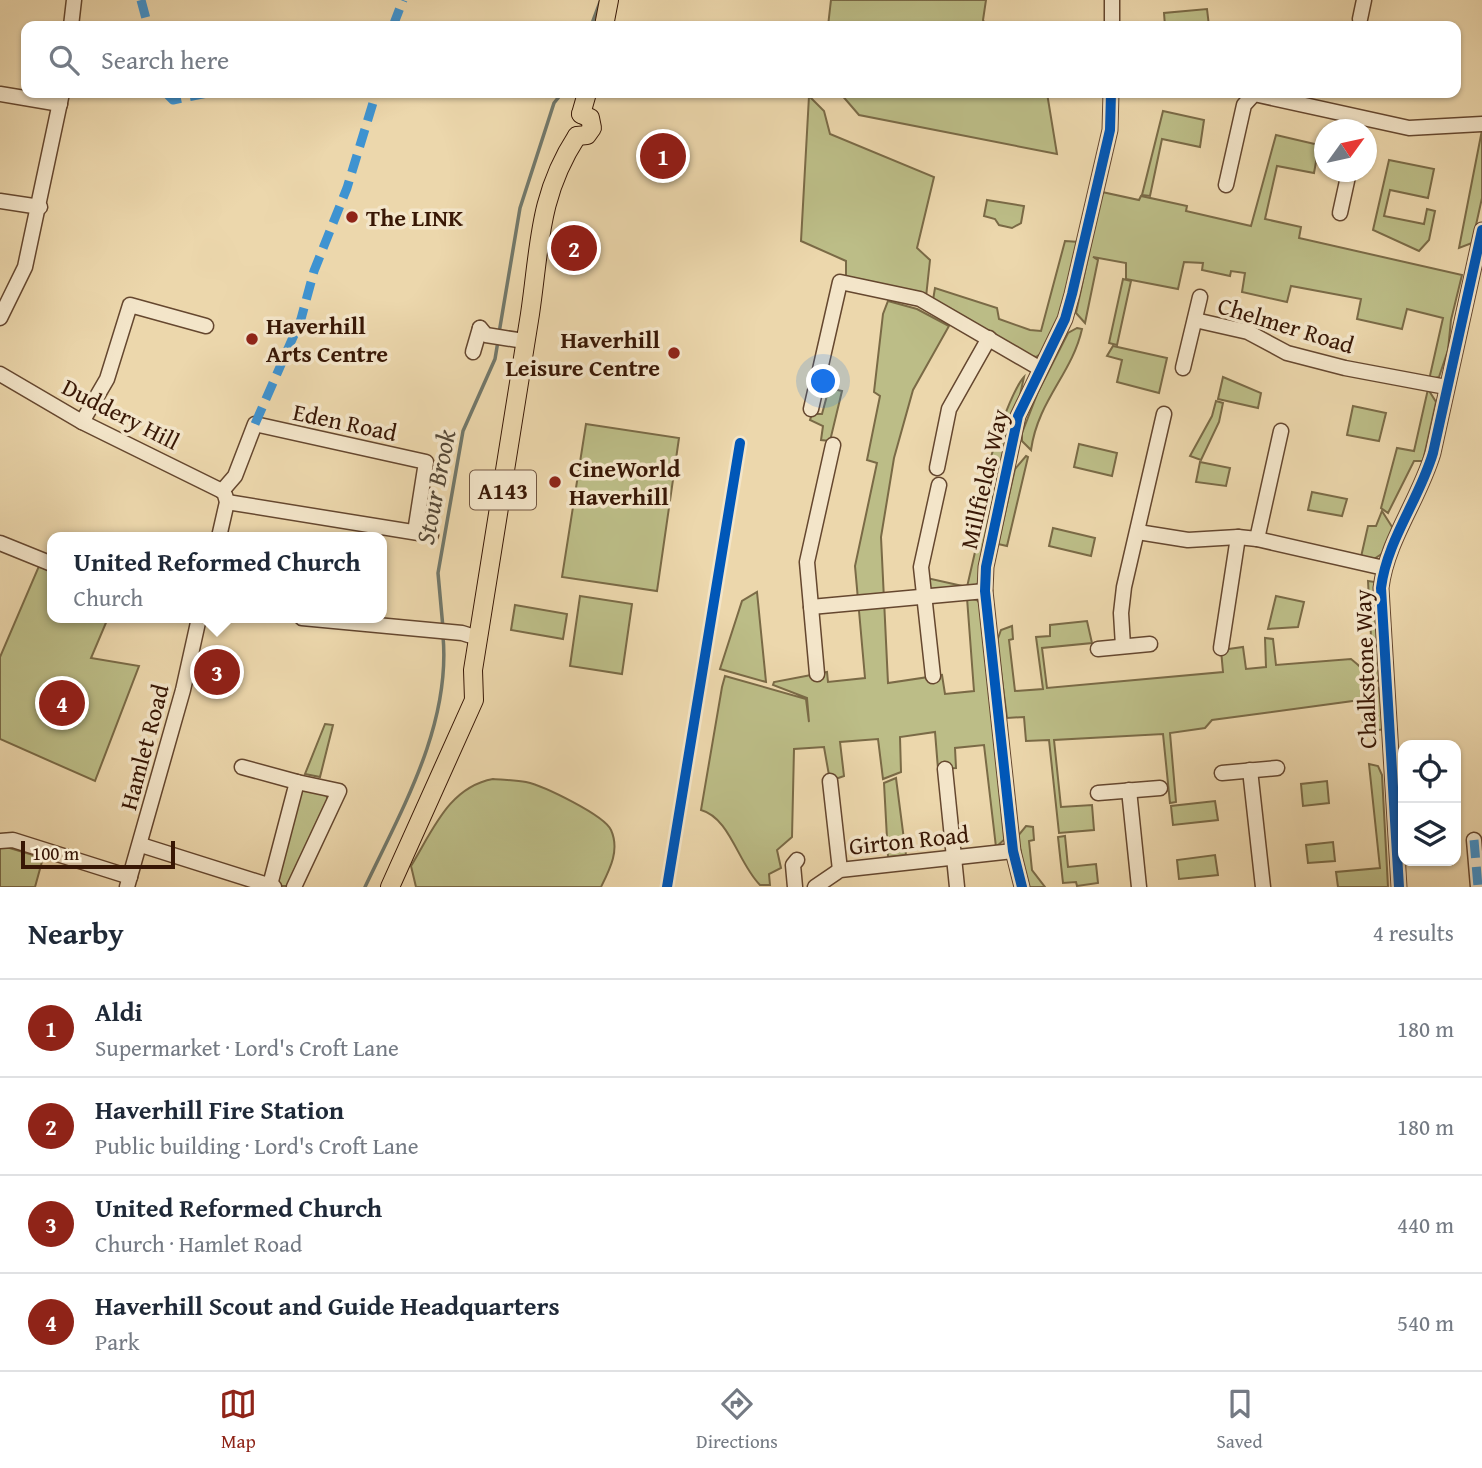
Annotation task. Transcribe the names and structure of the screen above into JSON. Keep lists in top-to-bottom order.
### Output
{
  "streets": {
    "main road": ["A143"],
    "street": [
      "Chelmer Road",
      "Duddery Hill",
      "Eden Road",
      "Millfields Way",
      "Chalkstone Way",
      "Hamlet Road",
      "Girton Road"
    ]
  },
  "crossings": [
    ["Chelmer Road", "Chalkstone Way"],
    ["Duddery Hill", "Eden Road"],
    ["Millfields Way", "Girton Road"]
  ],
  "water": ["Stour Brook"],
  "places": [
    "The LINK",
    "Haverhill Arts Centre",
    "Haverhill Leisure Centre",
    "CineWorld Haverhill"
  ],
  "scale_bar": "100 m",
  "north": "top right",
  "page": {
    "search": "Search here",
    "pins": [
      "1",
      "2",
      "3",
      "4"
    ],
    "popup": ["United Reformed Church", "Church"],
    "scale": "100 m",
    "heading": ["Nearby", "4 results"],
    "list": [
      {
        "mark": "1",
        "name": "Aldi",
        "note": "Supermarket · Lord's Croft Lane",
        "value": "180 m"
      },
      {
        "mark": "2",
        "name": "Haverhill Fire Station",
        "note": "Public building · Lord's Croft Lane",
        "value": "180 m"
      },
      {
        "mark": "3",
        "name": "United Reformed Church",
        "note": "Church · Hamlet Road",
        "value": "440 m"
      },
      {
        "mark": "4",
        "name": "Haverhill Scout and Guide Headquarters",
        "note": "Park",
        "value": "540 m"
      }
    ],
    "nav": ["Map", "Directions", "Saved"]
  }
}
